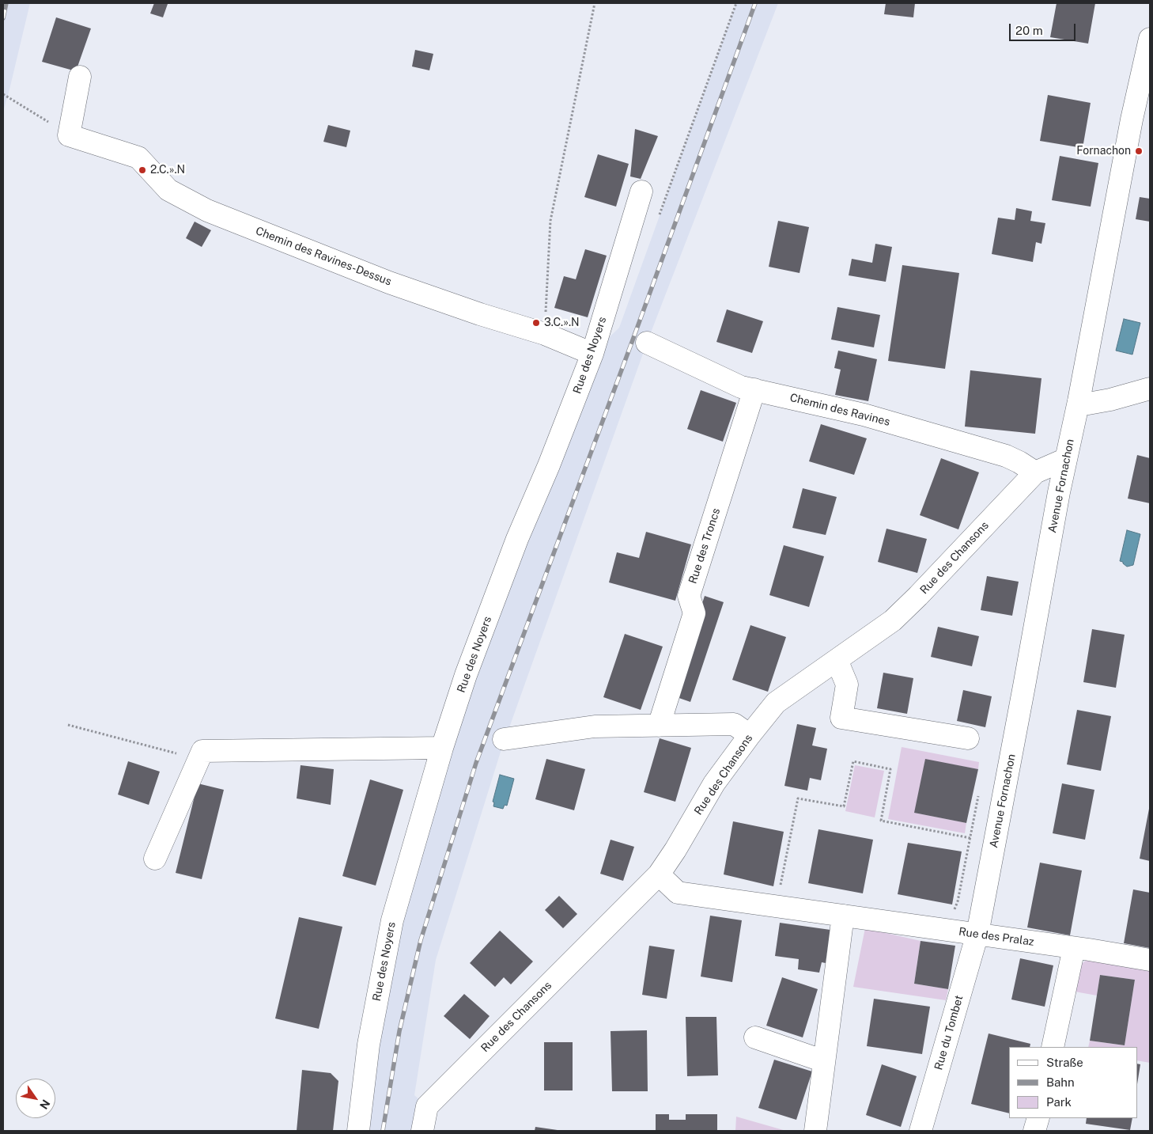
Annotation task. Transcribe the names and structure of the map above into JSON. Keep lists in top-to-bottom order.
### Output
{
  "streets": {
    "street": [
      "Chemin des Ravines-Dessus",
      "Rue des Noyers",
      "Chemin des Ravines",
      "Avenue Fornachon",
      "Rue des Troncs",
      "Rue des Chansons",
      "Rue des Pralaz",
      "Rue du Tombet"
    ]
  },
  "crossings": [
    ["Chemin des Ravines-Dessus", "Rue des Noyers"],
    ["Chemin des Ravines", "Rue des Troncs"],
    ["Chemin des Ravines", "Rue des Chansons"],
    ["Avenue Fornachon", "Rue des Chansons"],
    ["Avenue Fornachon", "Rue des Pralaz"],
    ["Avenue Fornachon", "Rue du Tombet"],
    ["Rue des Chansons", "Rue des Pralaz"],
    ["Rue des Pralaz", "Rue du Tombet"]
  ],
  "places": ["Fornachon", "2.C.».N", "3.C.».N"],
  "legend": ["Straße", "Bahn", "Park"],
  "scale_bar": "20 m",
  "north": "bottom right"
}
